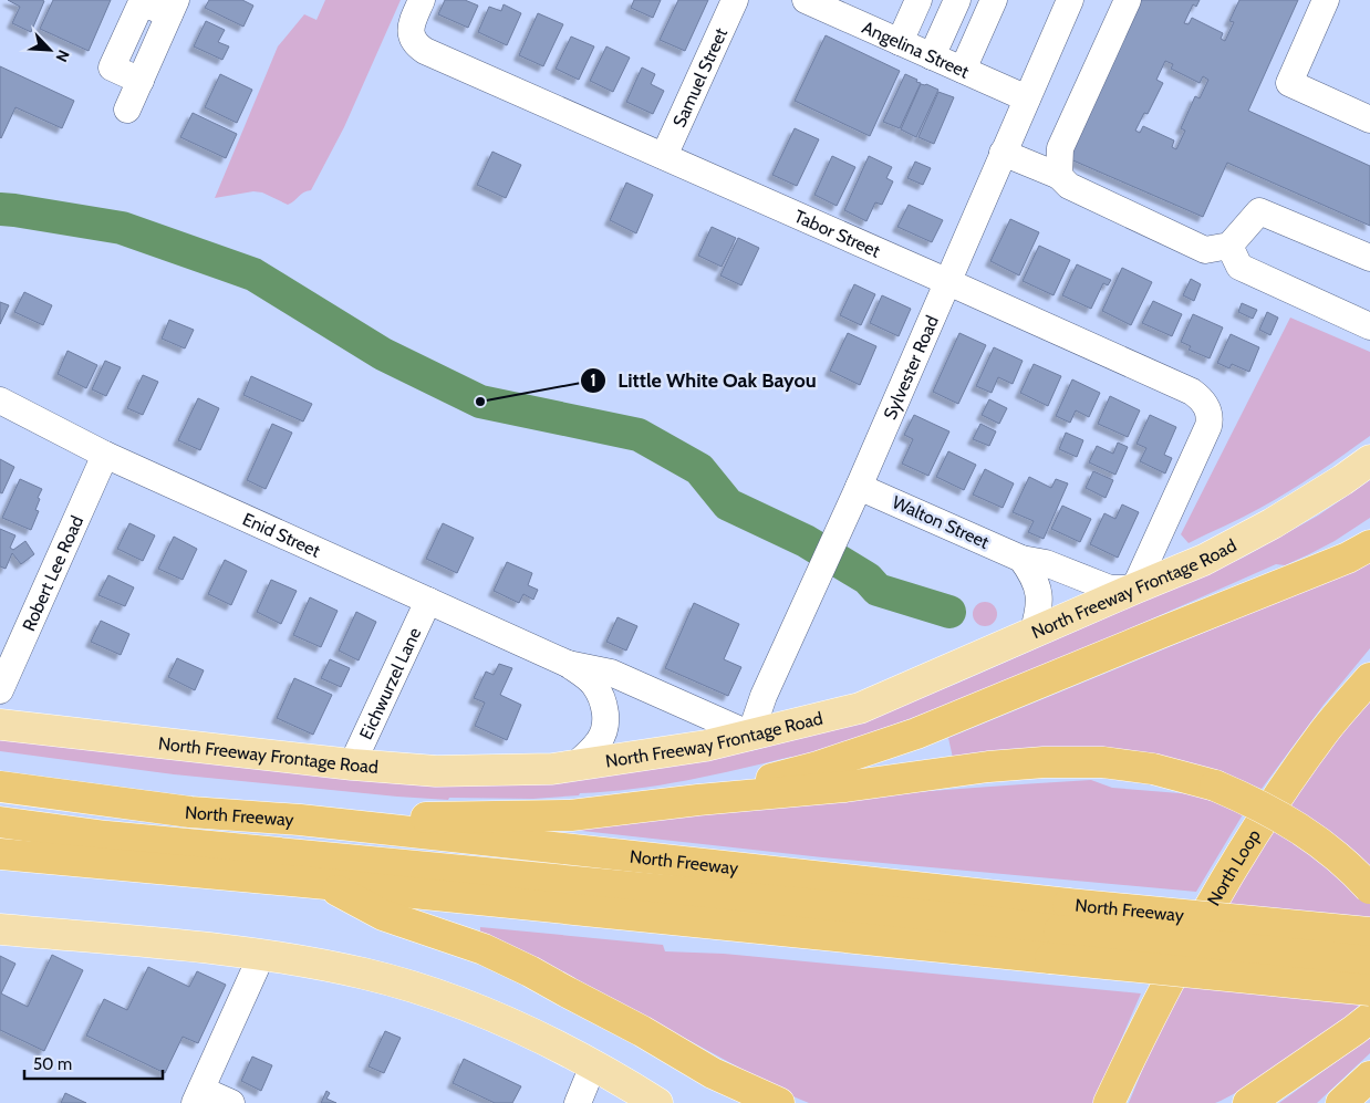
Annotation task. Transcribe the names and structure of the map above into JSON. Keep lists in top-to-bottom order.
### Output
{
  "streets": {
    "highway": ["North Freeway", "North Loop"],
    "main road": ["North Freeway Frontage Road"],
    "street": [
      "Angelina Street",
      "Samuel Street",
      "Tabor Street",
      "Sylvester Road",
      "Walton Street",
      "Enid Street",
      "Robert Lee Road",
      "Eichwurzel Lane"
    ]
  },
  "crossings": [
    ["Angelina Street", "Sylvester Road"],
    ["Samuel Street", "Tabor Street"],
    ["Tabor Street", "Sylvester Road"],
    ["Tabor Street", "Walton Street"],
    ["Tabor Street", "North Freeway Frontage Road"],
    ["Sylvester Road", "Walton Street"],
    ["Sylvester Road", "Enid Street"],
    ["Sylvester Road", "North Freeway Frontage Road"],
    ["Walton Street", "North Freeway Frontage Road"],
    ["Enid Street", "Robert Lee Road"],
    ["Enid Street", "North Freeway Frontage Road"],
    ["Enid Street", "Eichwurzel Lane"],
    ["North Freeway Frontage Road", "Eichwurzel Lane"]
  ],
  "places": ["Little White Oak Bayou"],
  "scale_bar": "50 m",
  "north": "bottom right"
}
